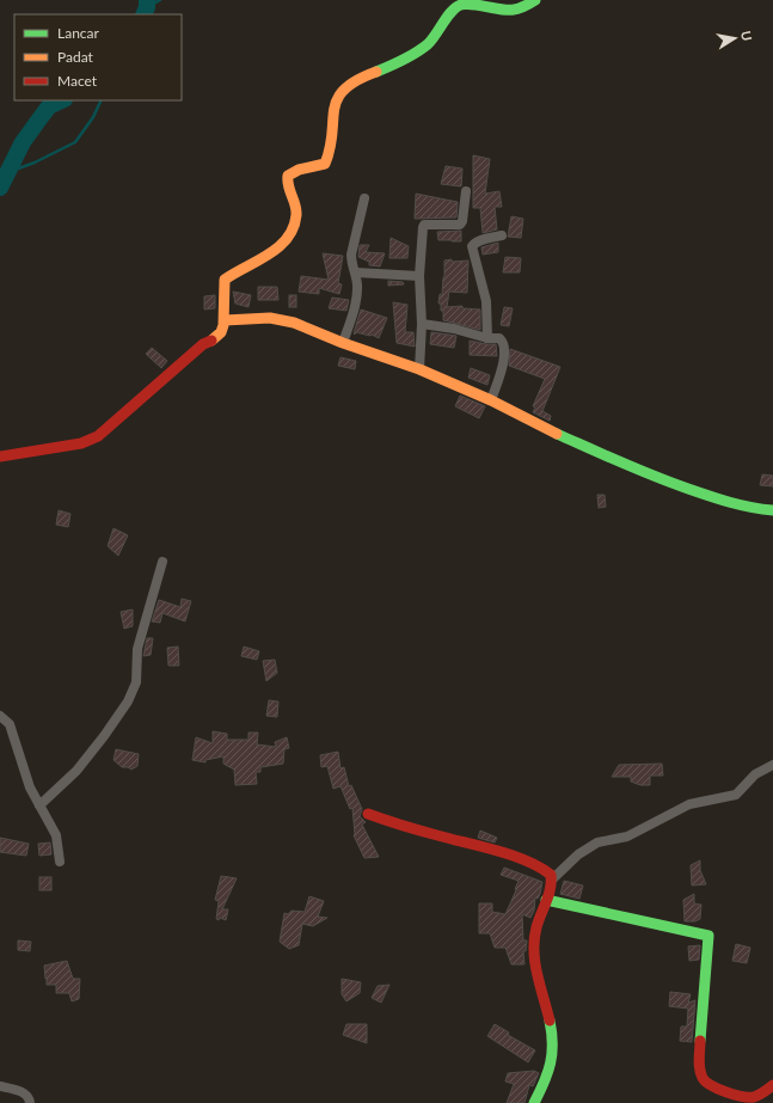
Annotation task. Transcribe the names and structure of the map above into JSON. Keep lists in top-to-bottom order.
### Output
{
  "legend": ["Lancar", "Padat", "Macet"],
  "north": "right"
}
